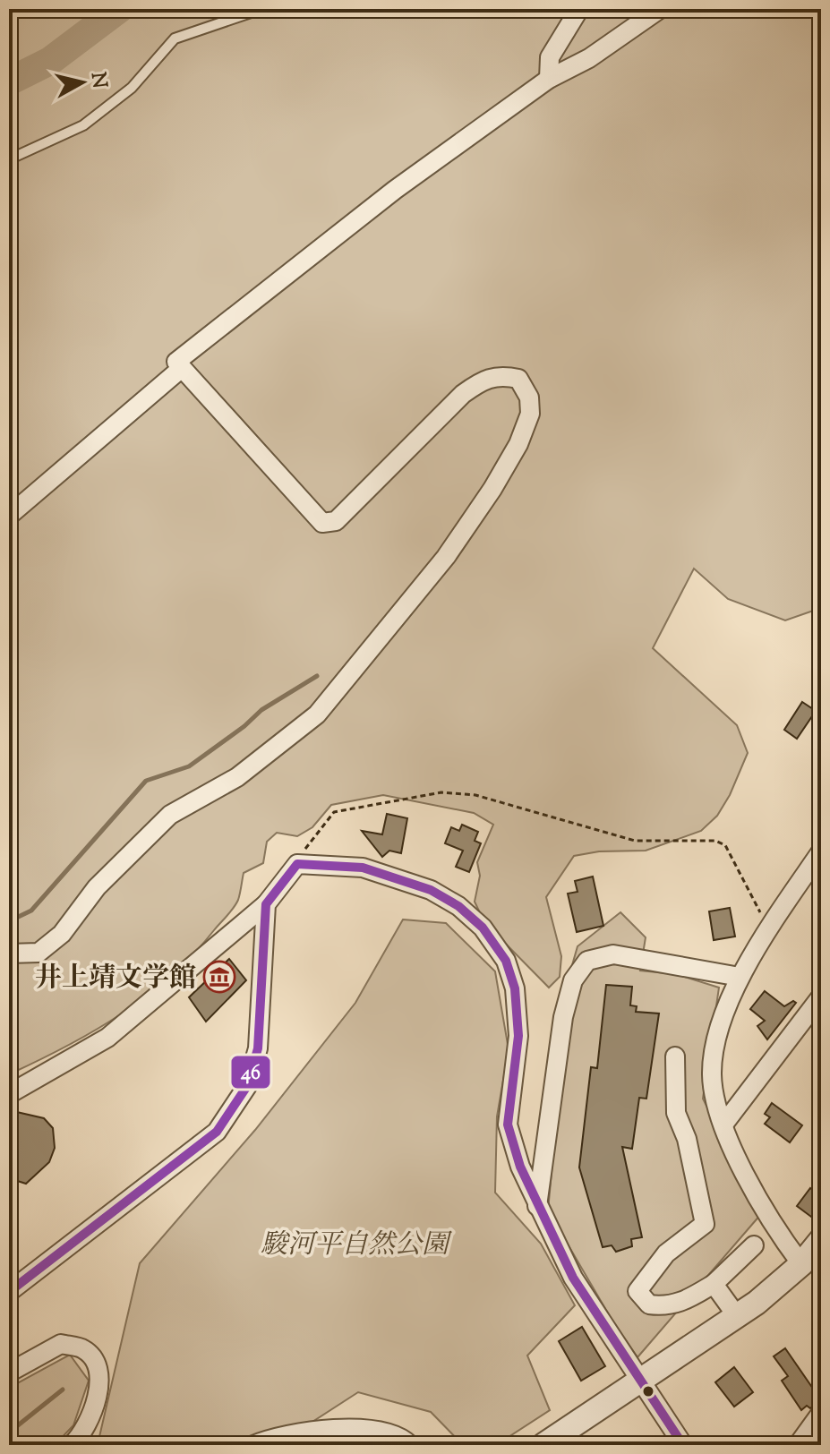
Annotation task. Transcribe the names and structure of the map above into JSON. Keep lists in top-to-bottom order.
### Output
{
  "parks": ["駿河平自然公園"],
  "places": {
    "museum": ["井上靖文学館"]
  },
  "lines": ["transit line 46"],
  "north": "right"
}
